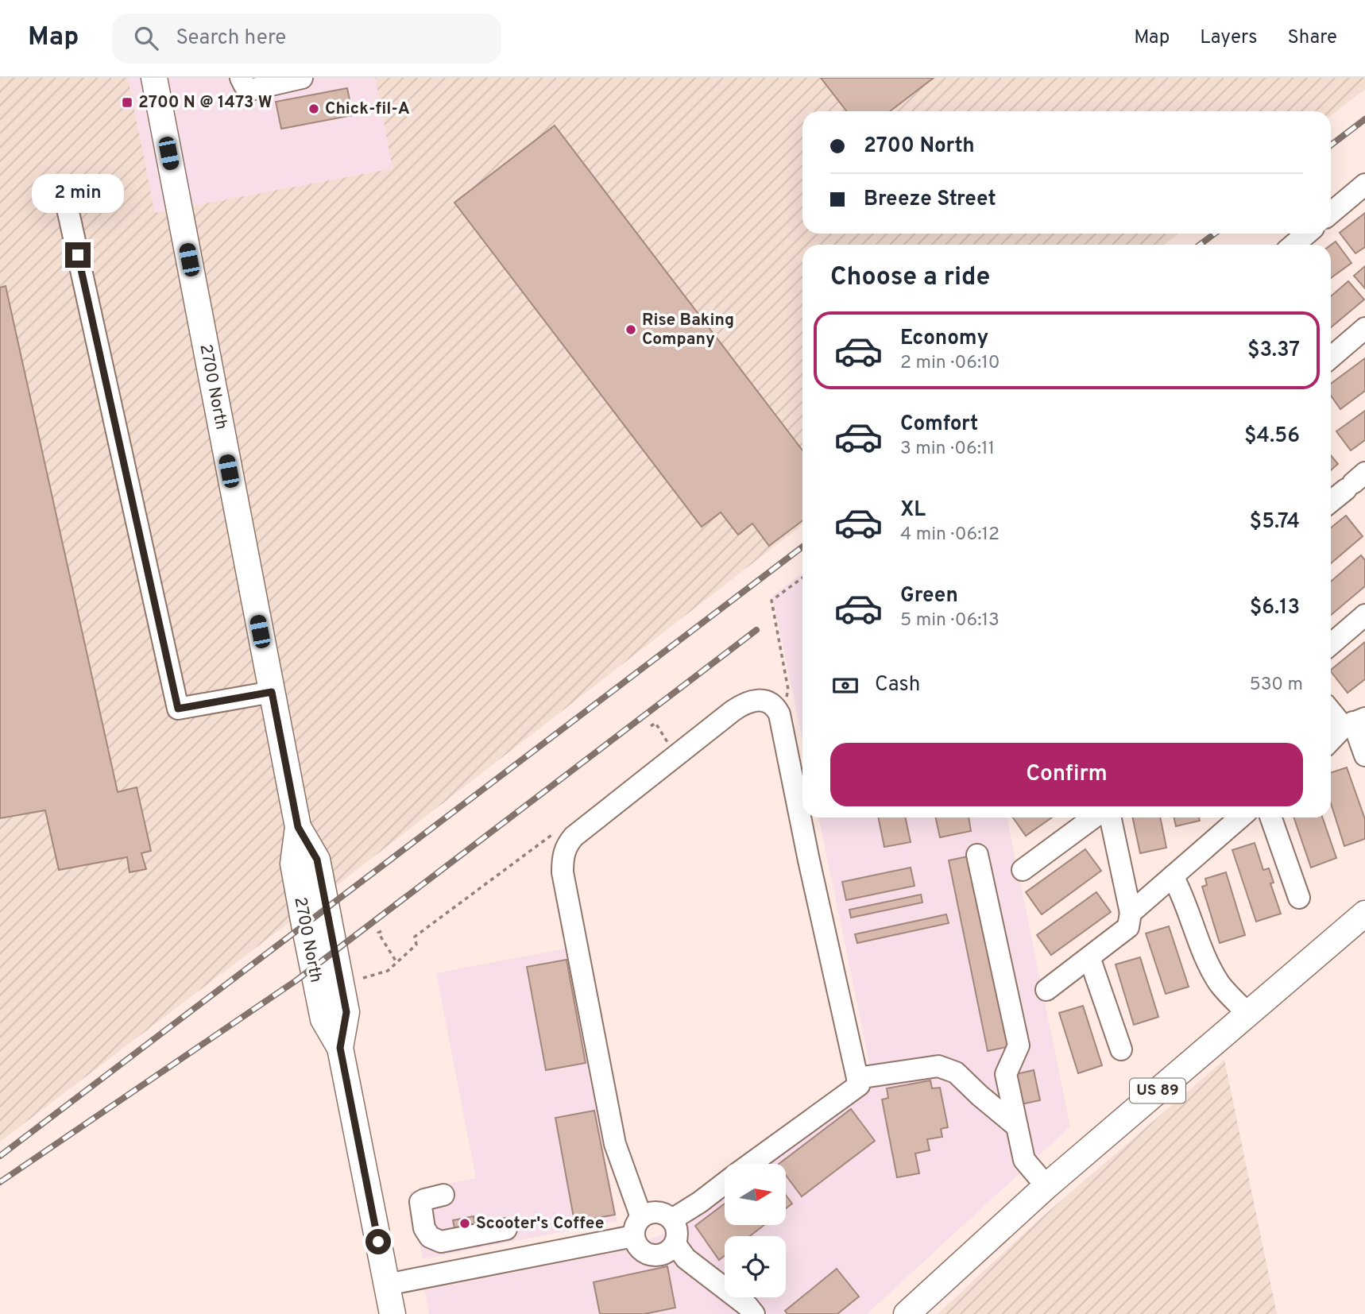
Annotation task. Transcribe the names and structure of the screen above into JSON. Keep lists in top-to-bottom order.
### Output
{
  "streets": {
    "main road": ["2700 North", "US 89"]
  },
  "places": {
    "transit": ["2700 N @ 1473 W"],
    "other": ["Chick-fil-A", "Rise Baking Company", "Scooter's Coffee"]
  },
  "north": "right",
  "page": {
    "header": "Map",
    "search": "Search here",
    "nav": ["Map", "Layers", "Share"],
    "banner": ["2700 North", "Breeze Street"],
    "bubble": "2 min",
    "heading": "Choose a ride",
    "list": [
      {
        "name": "Economy",
        "note": "2 min · 06:10",
        "value": "$3.37"
      },
      {
        "name": "Comfort",
        "note": "3 min · 06:11",
        "value": "$4.56"
      },
      {
        "name": "XL",
        "note": "4 min · 06:12",
        "value": "$5.74"
      },
      {
        "name": "Green",
        "note": "5 min · 06:13",
        "value": "$6.13"
      }
    ],
    "pay": ["Cash", "530 m"],
    "buttons": "Confirm"
  }
}
